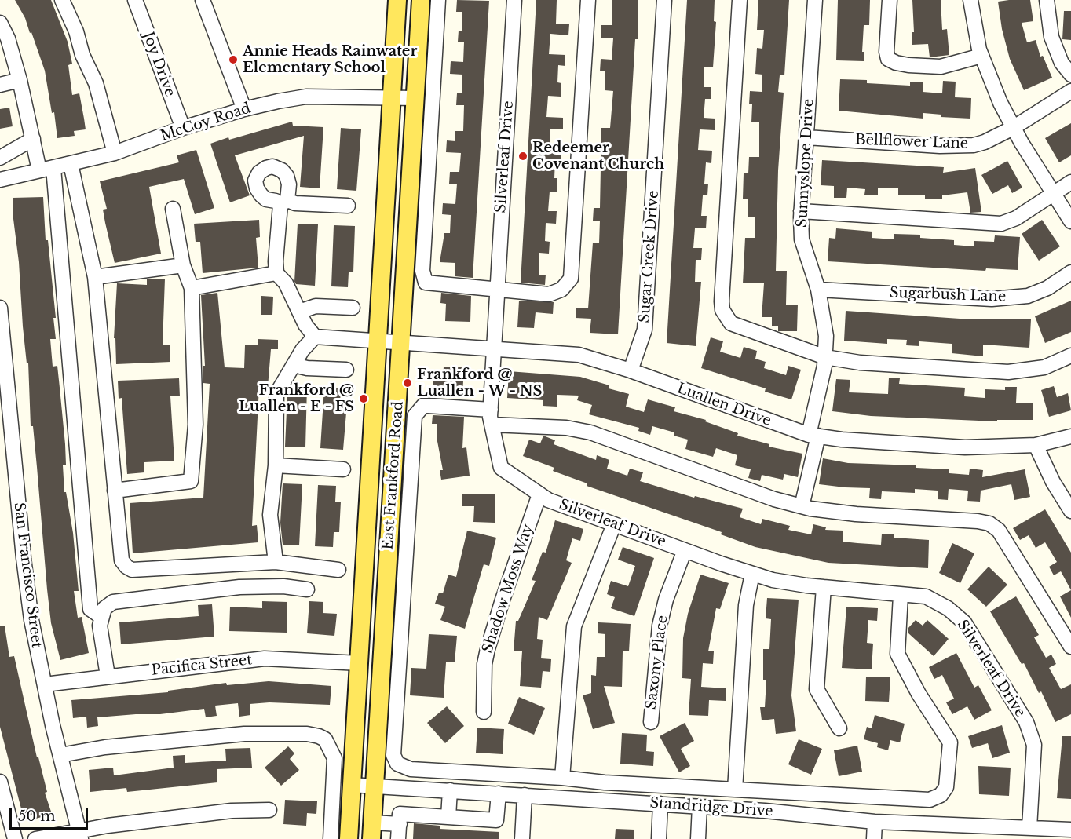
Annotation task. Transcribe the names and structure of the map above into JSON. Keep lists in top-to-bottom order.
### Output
{
  "streets": {
    "main road": ["East Frankford Road"],
    "street": [
      "Joy Drive",
      "McCoy Road",
      "Bellflower Lane",
      "Silverleaf Drive",
      "Sunnyslope Drive",
      "Sugar Creek Drive",
      "Sugarbush Lane",
      "Luallen Drive",
      "San Francisco Street",
      "Shadow Moss Way",
      "Saxony Place",
      "Pacifica Street",
      "Standridge Drive"
    ]
  },
  "crossings": [
    ["Joy Drive", "McCoy Road"],
    ["McCoy Road", "East Frankford Road"],
    ["Bellflower Lane", "Sunnyslope Drive"],
    ["Silverleaf Drive", "Luallen Drive"],
    ["Silverleaf Drive", "Shadow Moss Way"],
    ["Silverleaf Drive", "Saxony Place"],
    ["Silverleaf Drive", "Standridge Drive"],
    ["Sunnyslope Drive", "Sugarbush Lane"],
    ["Sunnyslope Drive", "Luallen Drive"],
    ["Sugar Creek Drive", "Luallen Drive"],
    ["Luallen Drive", "East Frankford Road"],
    ["East Frankford Road", "Pacifica Street"],
    ["East Frankford Road", "Standridge Drive"],
    ["San Francisco Street", "Pacifica Street"]
  ],
  "places": [
    "Annie Heads Rainwater Elementary School",
    "Redeemer Covenant Church",
    "Frankford @ Luallen - W - NS",
    "Frankford @ Luallen - E - FS"
  ],
  "scale_bar": "50 m"
}
